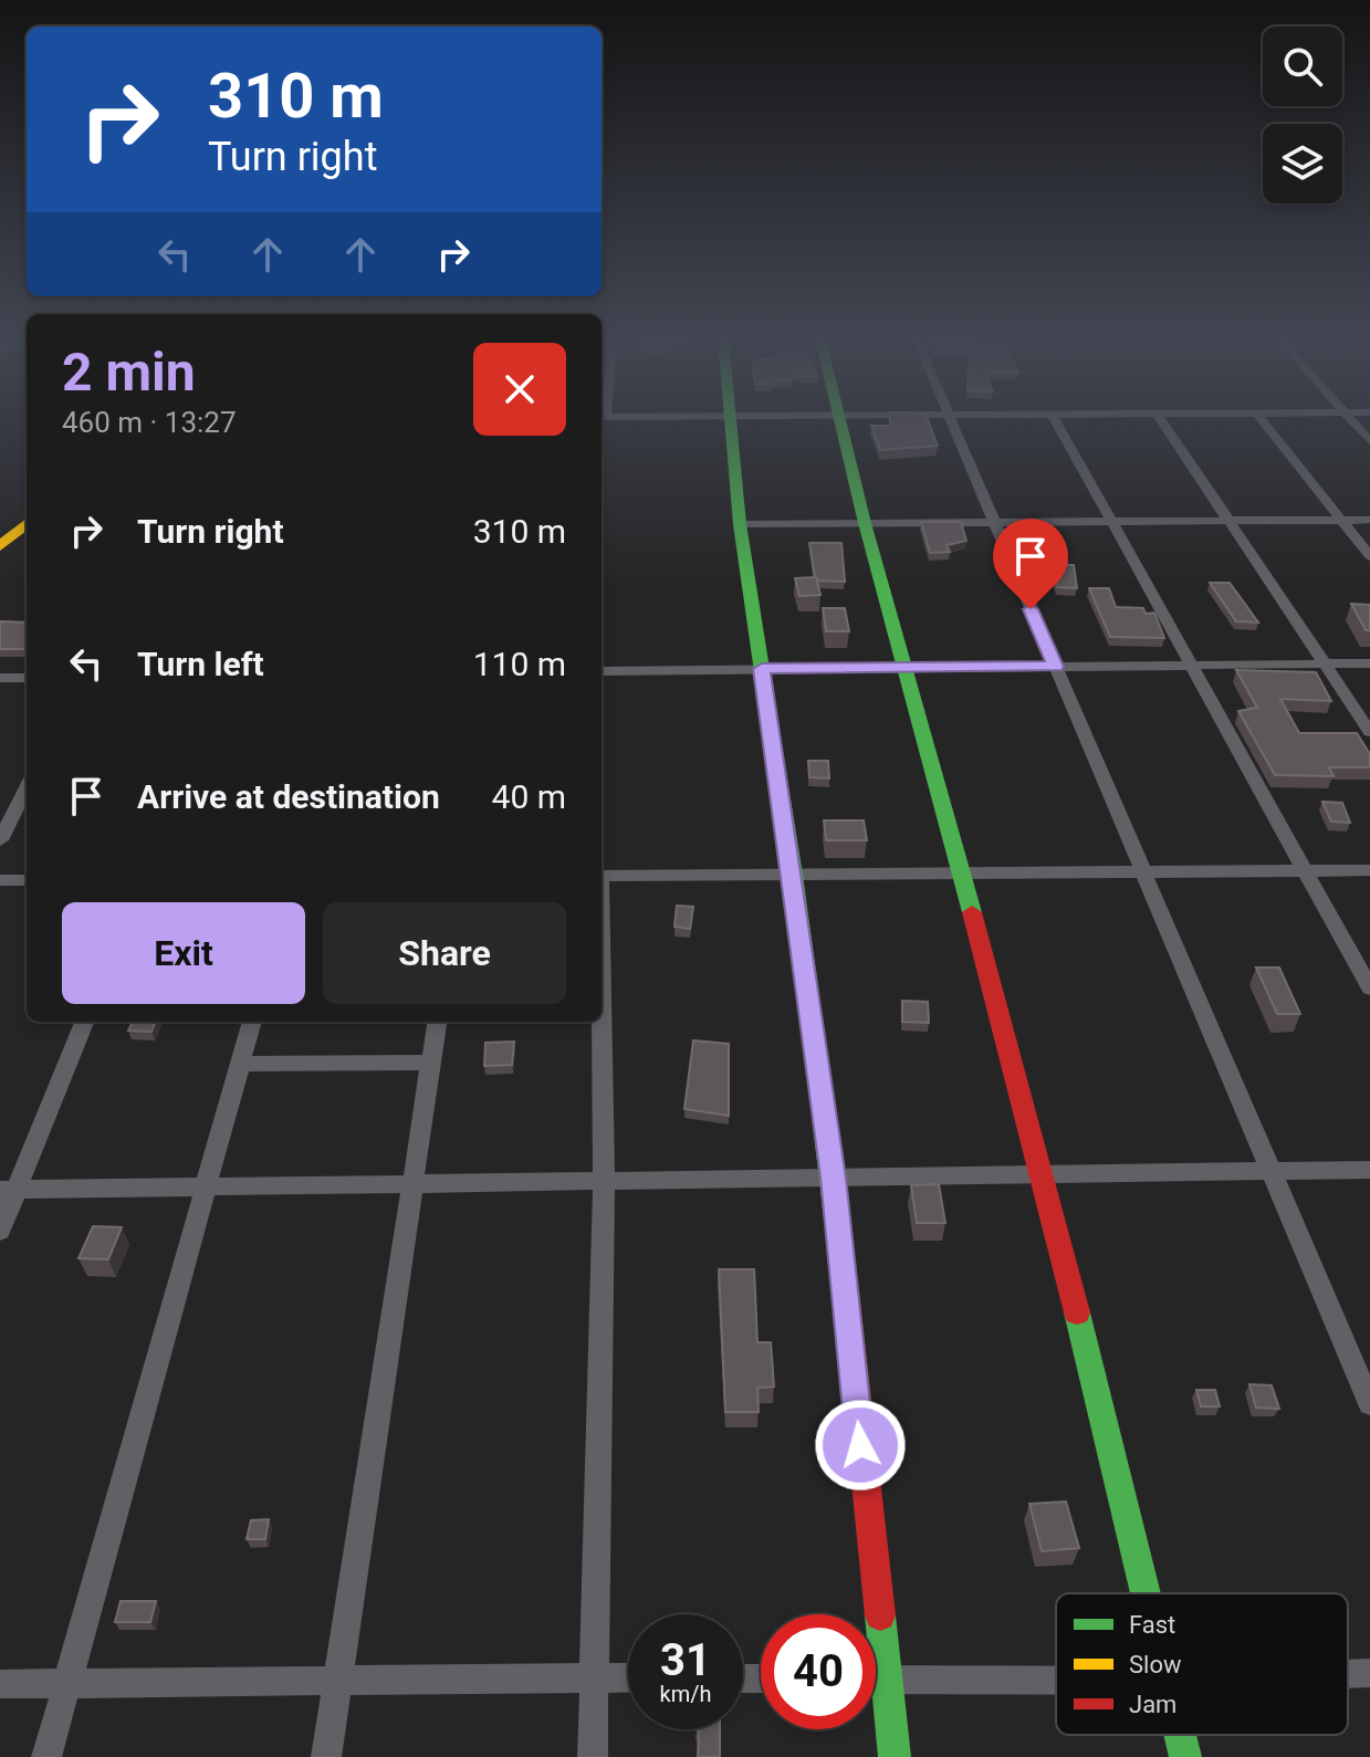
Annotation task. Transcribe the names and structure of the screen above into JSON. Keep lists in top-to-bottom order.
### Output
{
  "legend": ["Fast", "Slow", "Jam"],
  "page": {
    "turn": ["310 m", "Turn right"],
    "heading": ["2 min", "460 m · 13:27"],
    "list": [
      {
        "name": "Turn right",
        "value": "310 m"
      },
      {
        "name": "Turn left",
        "value": "110 m"
      },
      {
        "name": "Arrive at destination",
        "value": "40 m"
      }
    ],
    "buttons": ["Exit", "Share"],
    "speed": "31 km/h",
    "limit": "40"
  }
}
